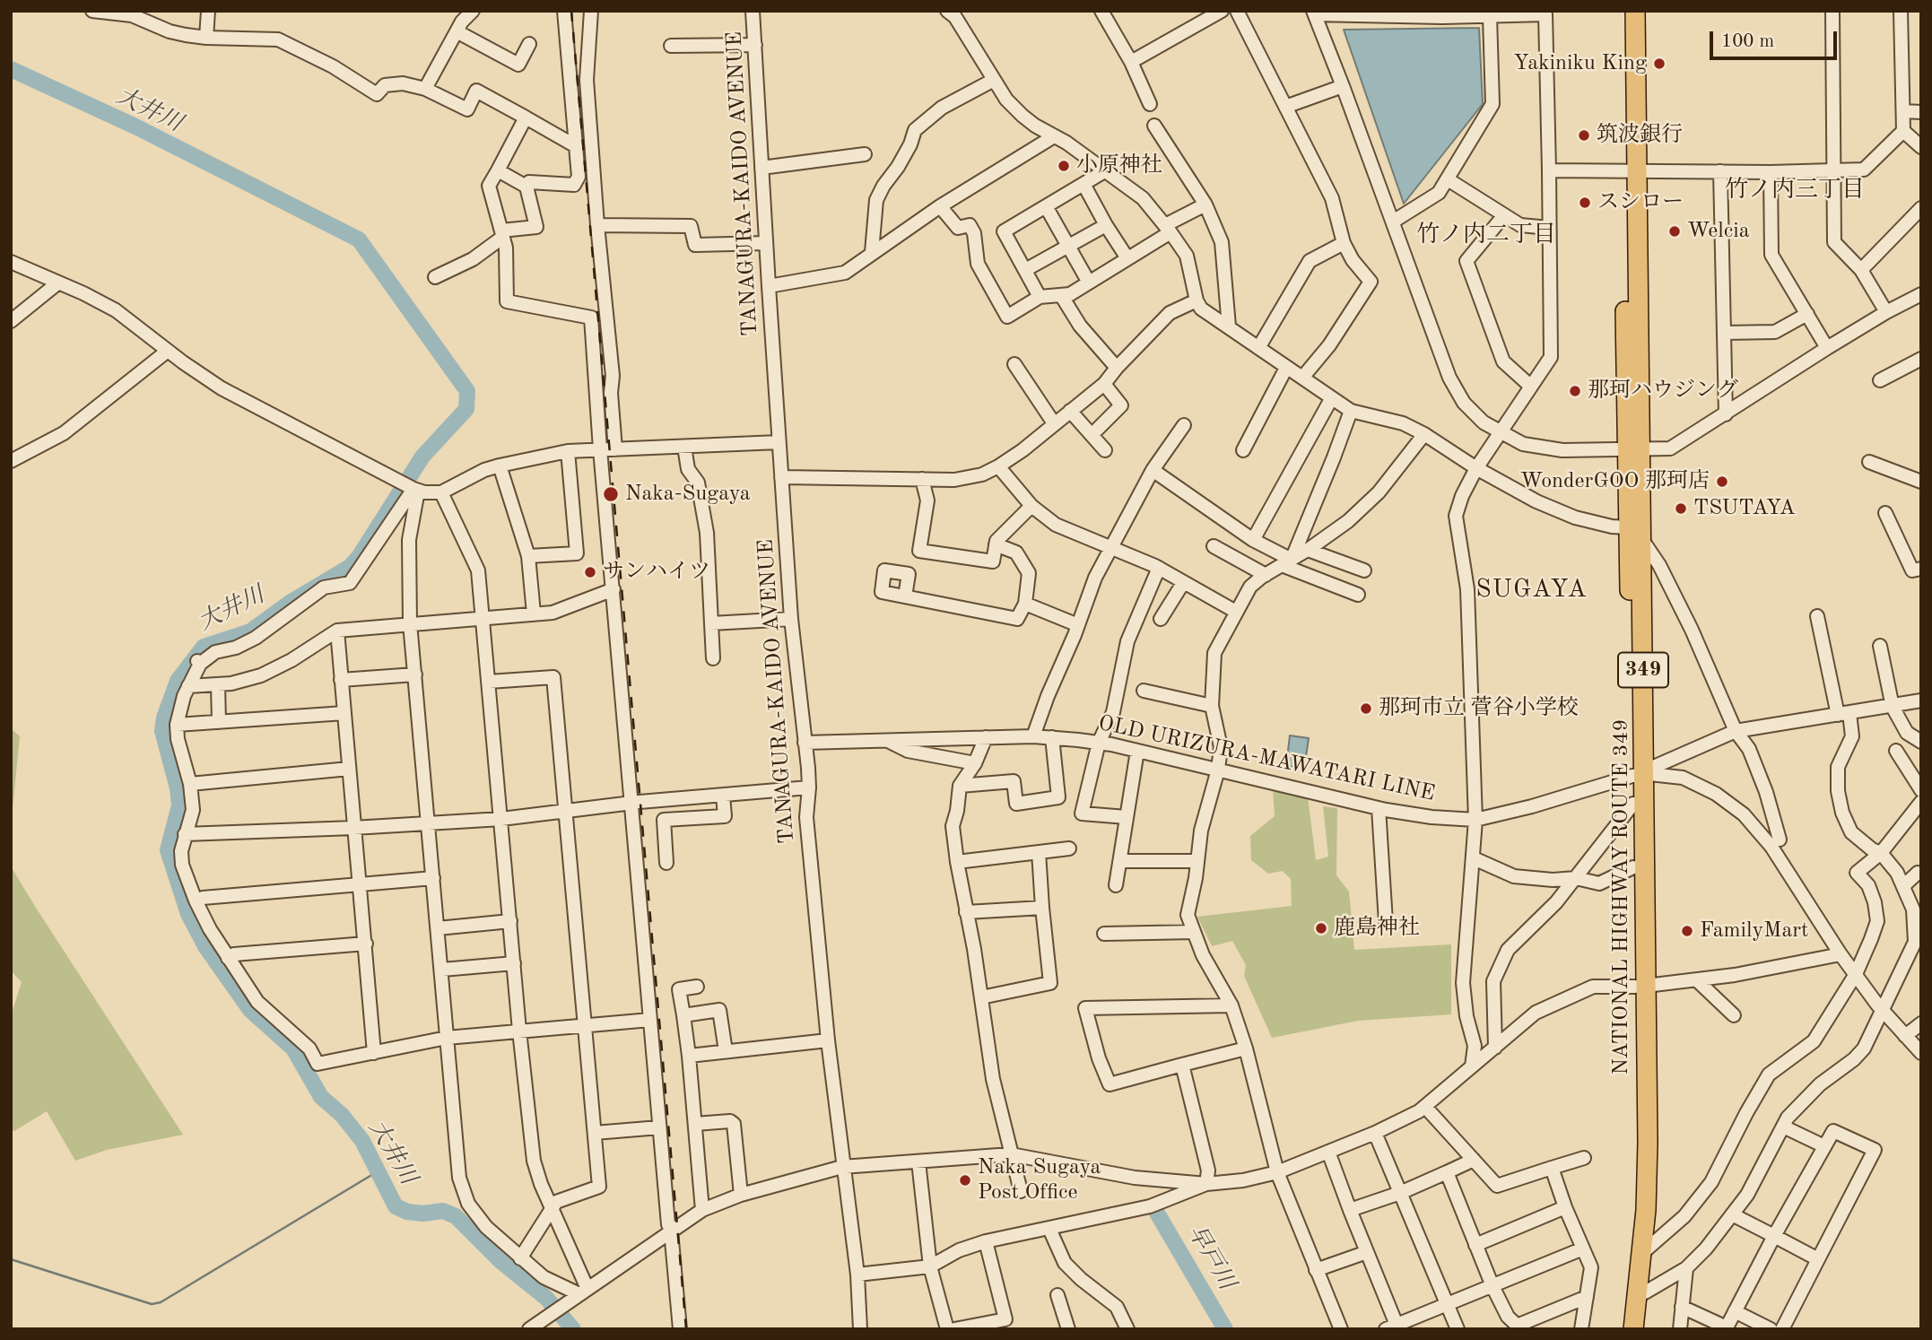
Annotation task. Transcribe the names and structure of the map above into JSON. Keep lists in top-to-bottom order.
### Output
{
  "streets": {
    "highway": ["349", "NATIONAL HIGHWAY ROUTE 349"],
    "street": ["TANAGURA-KAIDO AVENUE", "OLD URIZURA-MAWATARI LINE"]
  },
  "crossings": [
    ["TANAGURA-KAIDO AVENUE", "OLD URIZURA-MAWATARI LINE"],
    ["OLD URIZURA-MAWATARI LINE", "NATIONAL HIGHWAY ROUTE 349"]
  ],
  "districts": ["竹ノ内三丁目", "竹ノ内二丁目", "SUGAYA"],
  "water": ["大井川", "早戸川"],
  "places": [
    "Yakiniku King",
    "筑波銀行",
    "小原神社",
    "スシロー",
    "Welcia",
    "那珂ハウジング",
    "WonderGOO 那珂店",
    "Naka-Sugaya",
    "TSUTAYA",
    "サンハイツ",
    "那珂市立 菅谷小学校",
    "鹿島神社",
    "FamilyMart",
    "Naka Sugaya Post Office"
  ],
  "scale_bar": "100 m"
}
